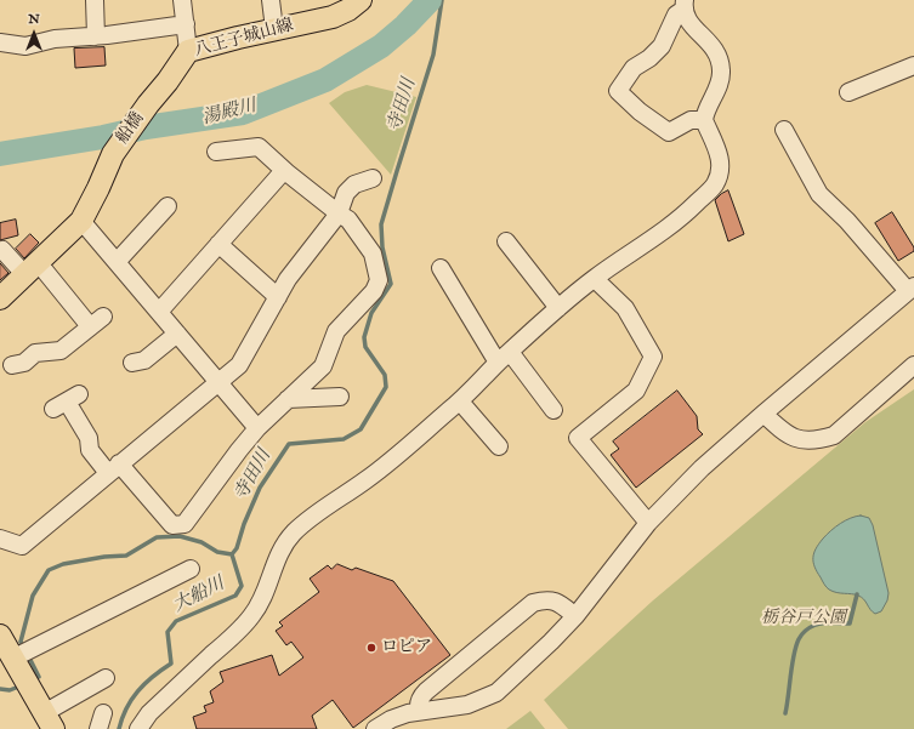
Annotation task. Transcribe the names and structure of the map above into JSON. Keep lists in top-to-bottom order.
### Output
{
  "streets": {
    "main road": ["八王子城山線", "船橋"]
  },
  "crossings": [
    ["八王子城山線", "船橋"]
  ],
  "water": ["寺田川", "湯殿川", "大船川"],
  "parks": ["栃谷戸公園"],
  "places": ["ロピア"],
  "north": "top"
}
